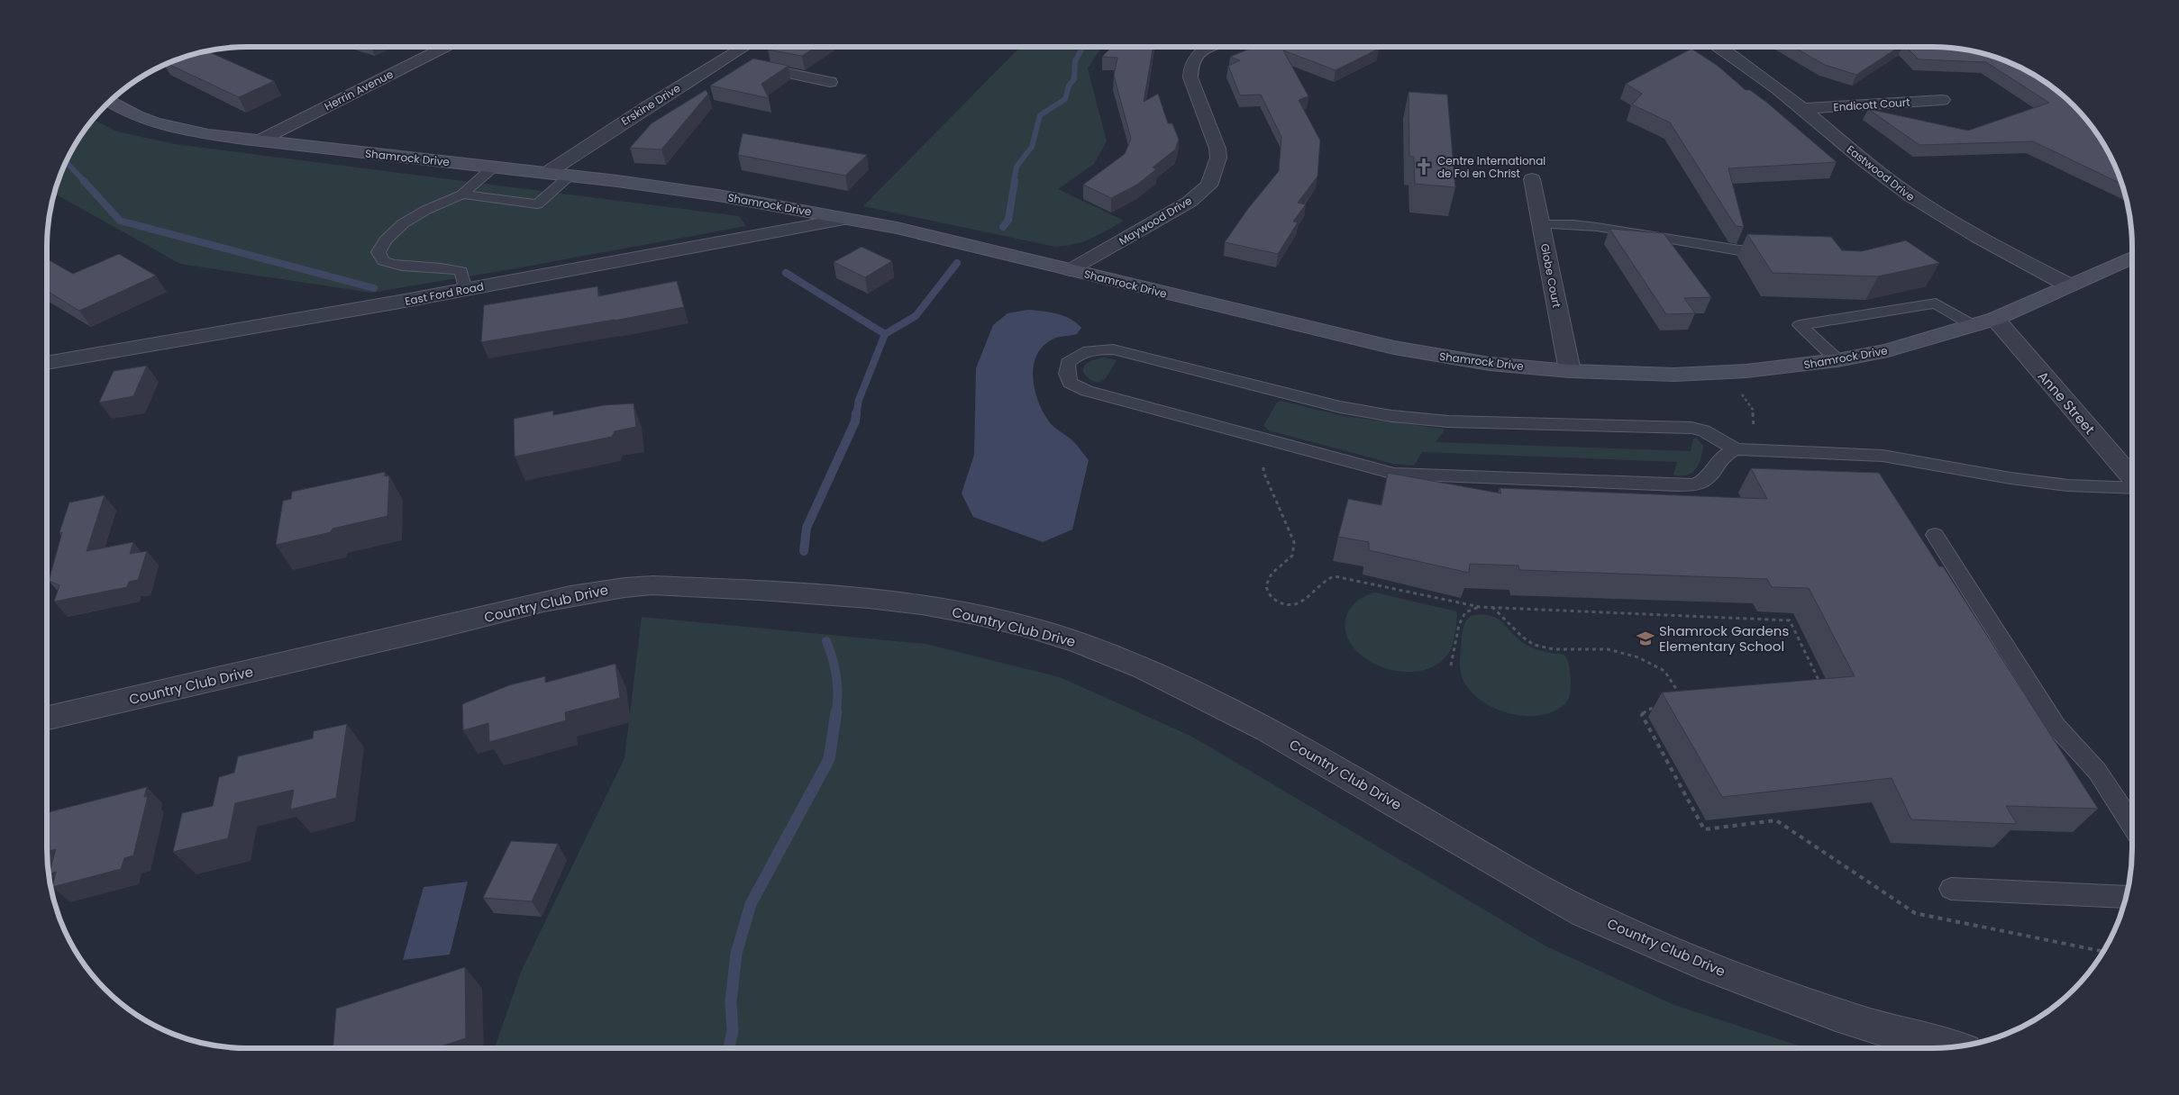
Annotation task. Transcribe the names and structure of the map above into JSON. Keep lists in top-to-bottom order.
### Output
{
  "streets": {
    "street": [
      "Herrin Avenue",
      "Erskine Drive",
      "Endicott Court",
      "Shamrock Drive",
      "Eastwood Drive",
      "Maywood Drive",
      "Globe Court",
      "East Ford Road",
      "Anne Street",
      "Country Club Drive"
    ]
  },
  "crossings": [
    ["Herrin Avenue", "Shamrock Drive"],
    ["Erskine Drive", "Shamrock Drive"],
    ["Endicott Court", "Eastwood Drive"],
    ["Shamrock Drive", "Eastwood Drive"],
    ["Shamrock Drive", "Maywood Drive"],
    ["Shamrock Drive", "Globe Court"],
    ["Shamrock Drive", "East Ford Road"],
    ["Shamrock Drive", "Anne Street"]
  ],
  "places": {
    "church": ["Centre International de Foi en Christ"],
    "school or university": ["Shamrock Gardens Elementary School"]
  }
}
